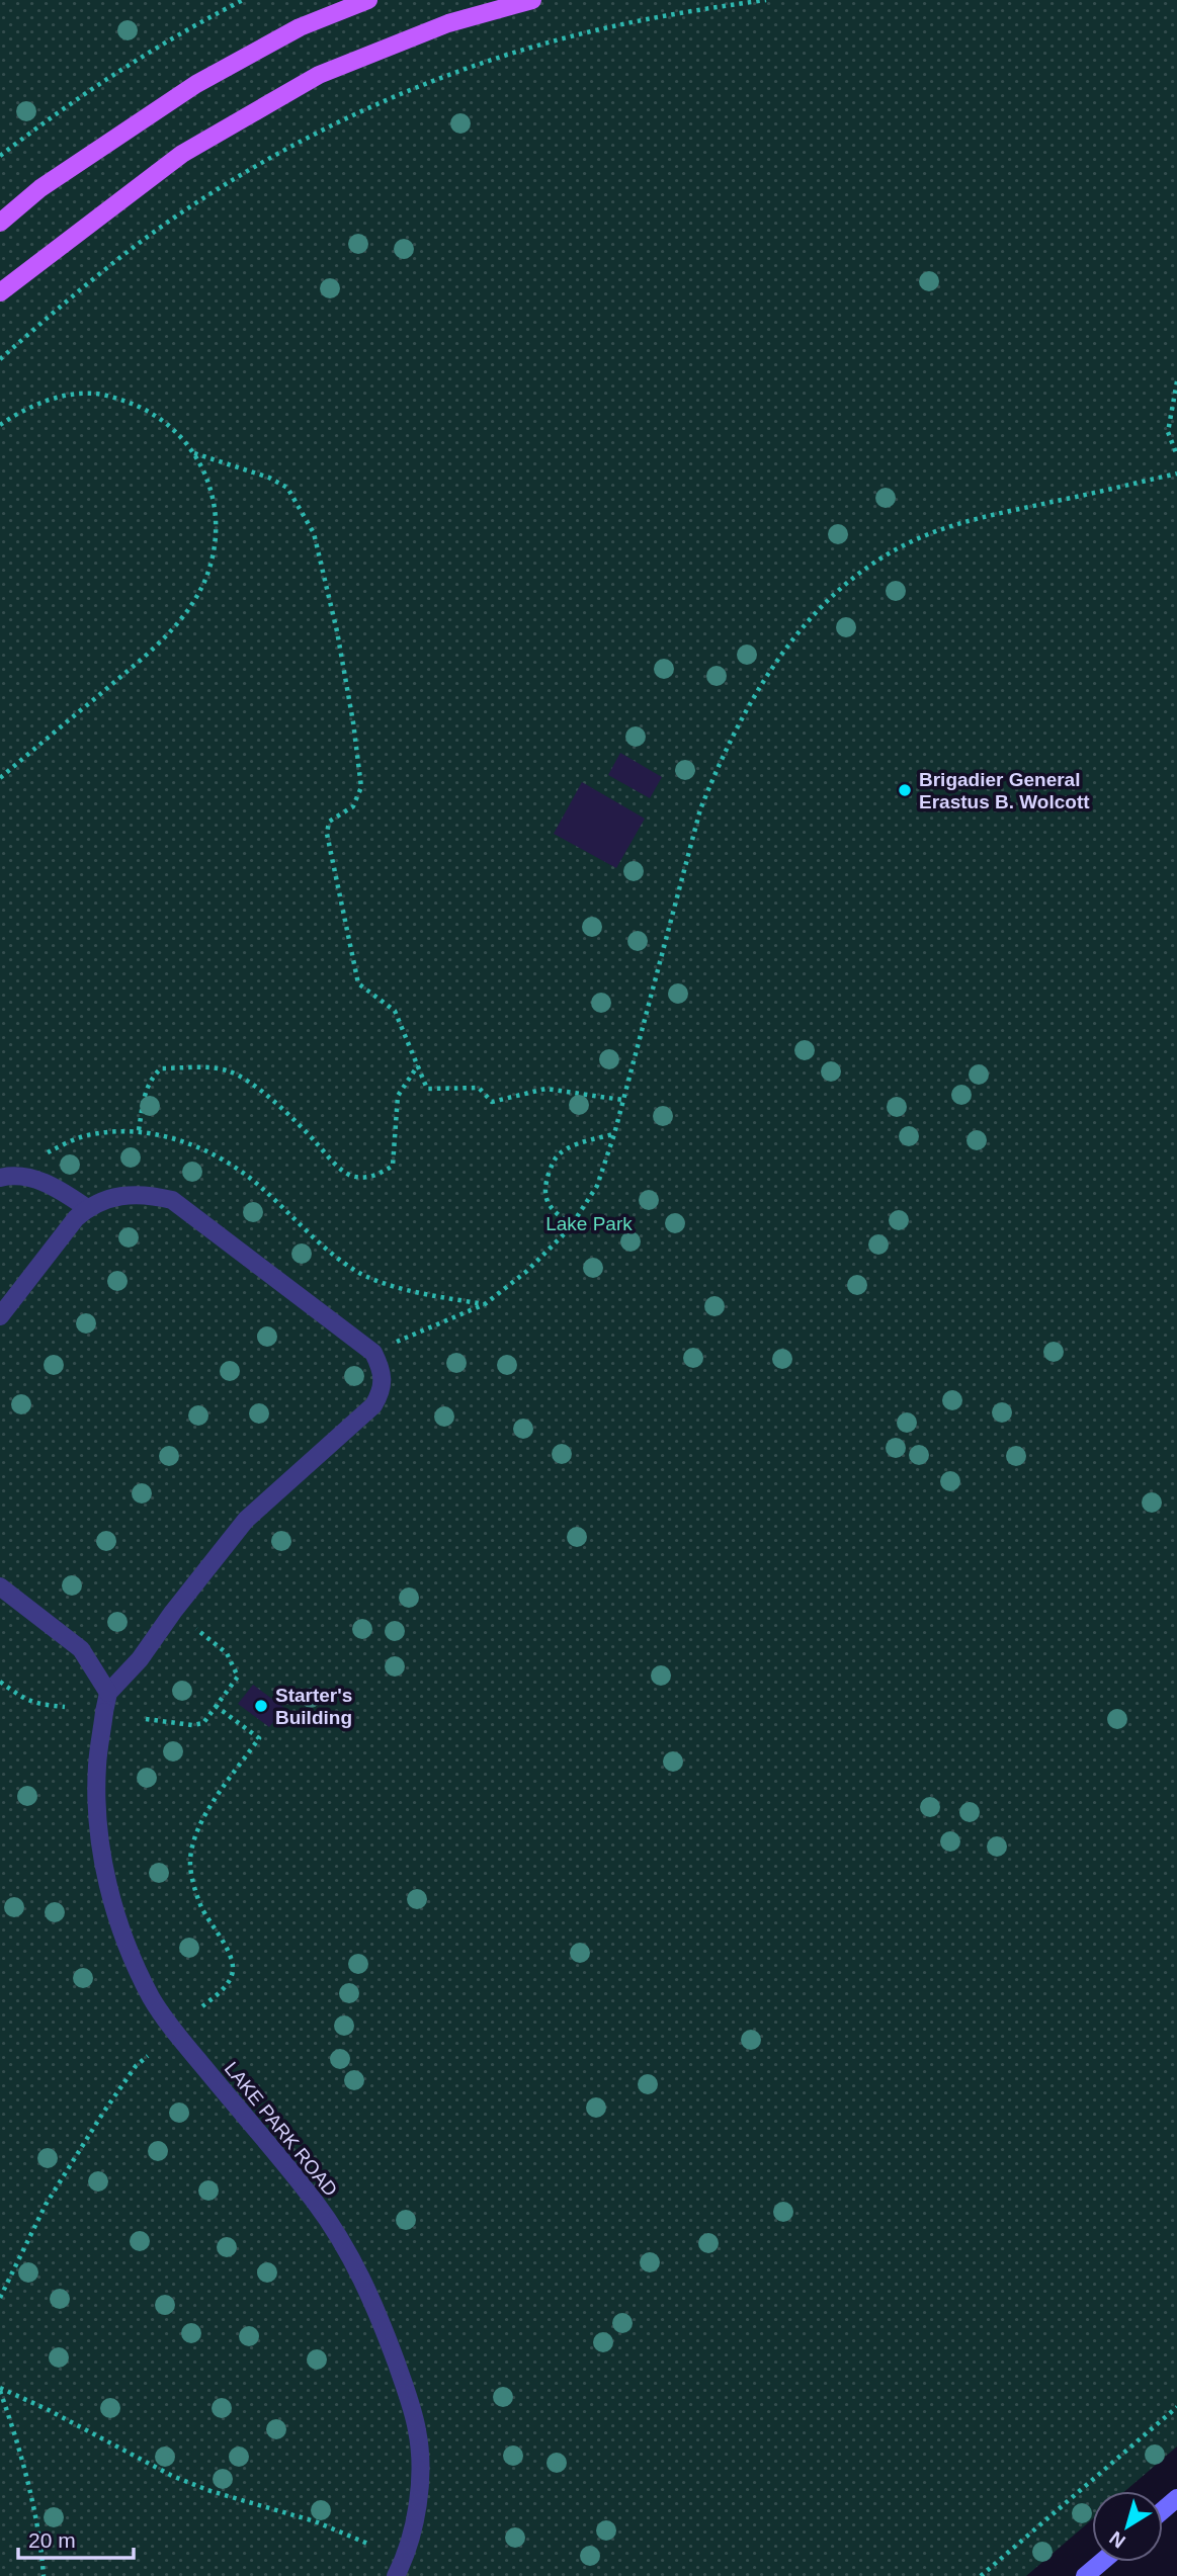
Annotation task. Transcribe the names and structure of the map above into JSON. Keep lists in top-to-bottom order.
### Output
{
  "streets": {
    "street": ["LAKE PARK ROAD"]
  },
  "parks": ["Lake Park"],
  "places": ["Brigadier General Erastus B. Wolcott", "Starter's Building"],
  "scale_bar": "20 m",
  "north": "bottom left"
}
